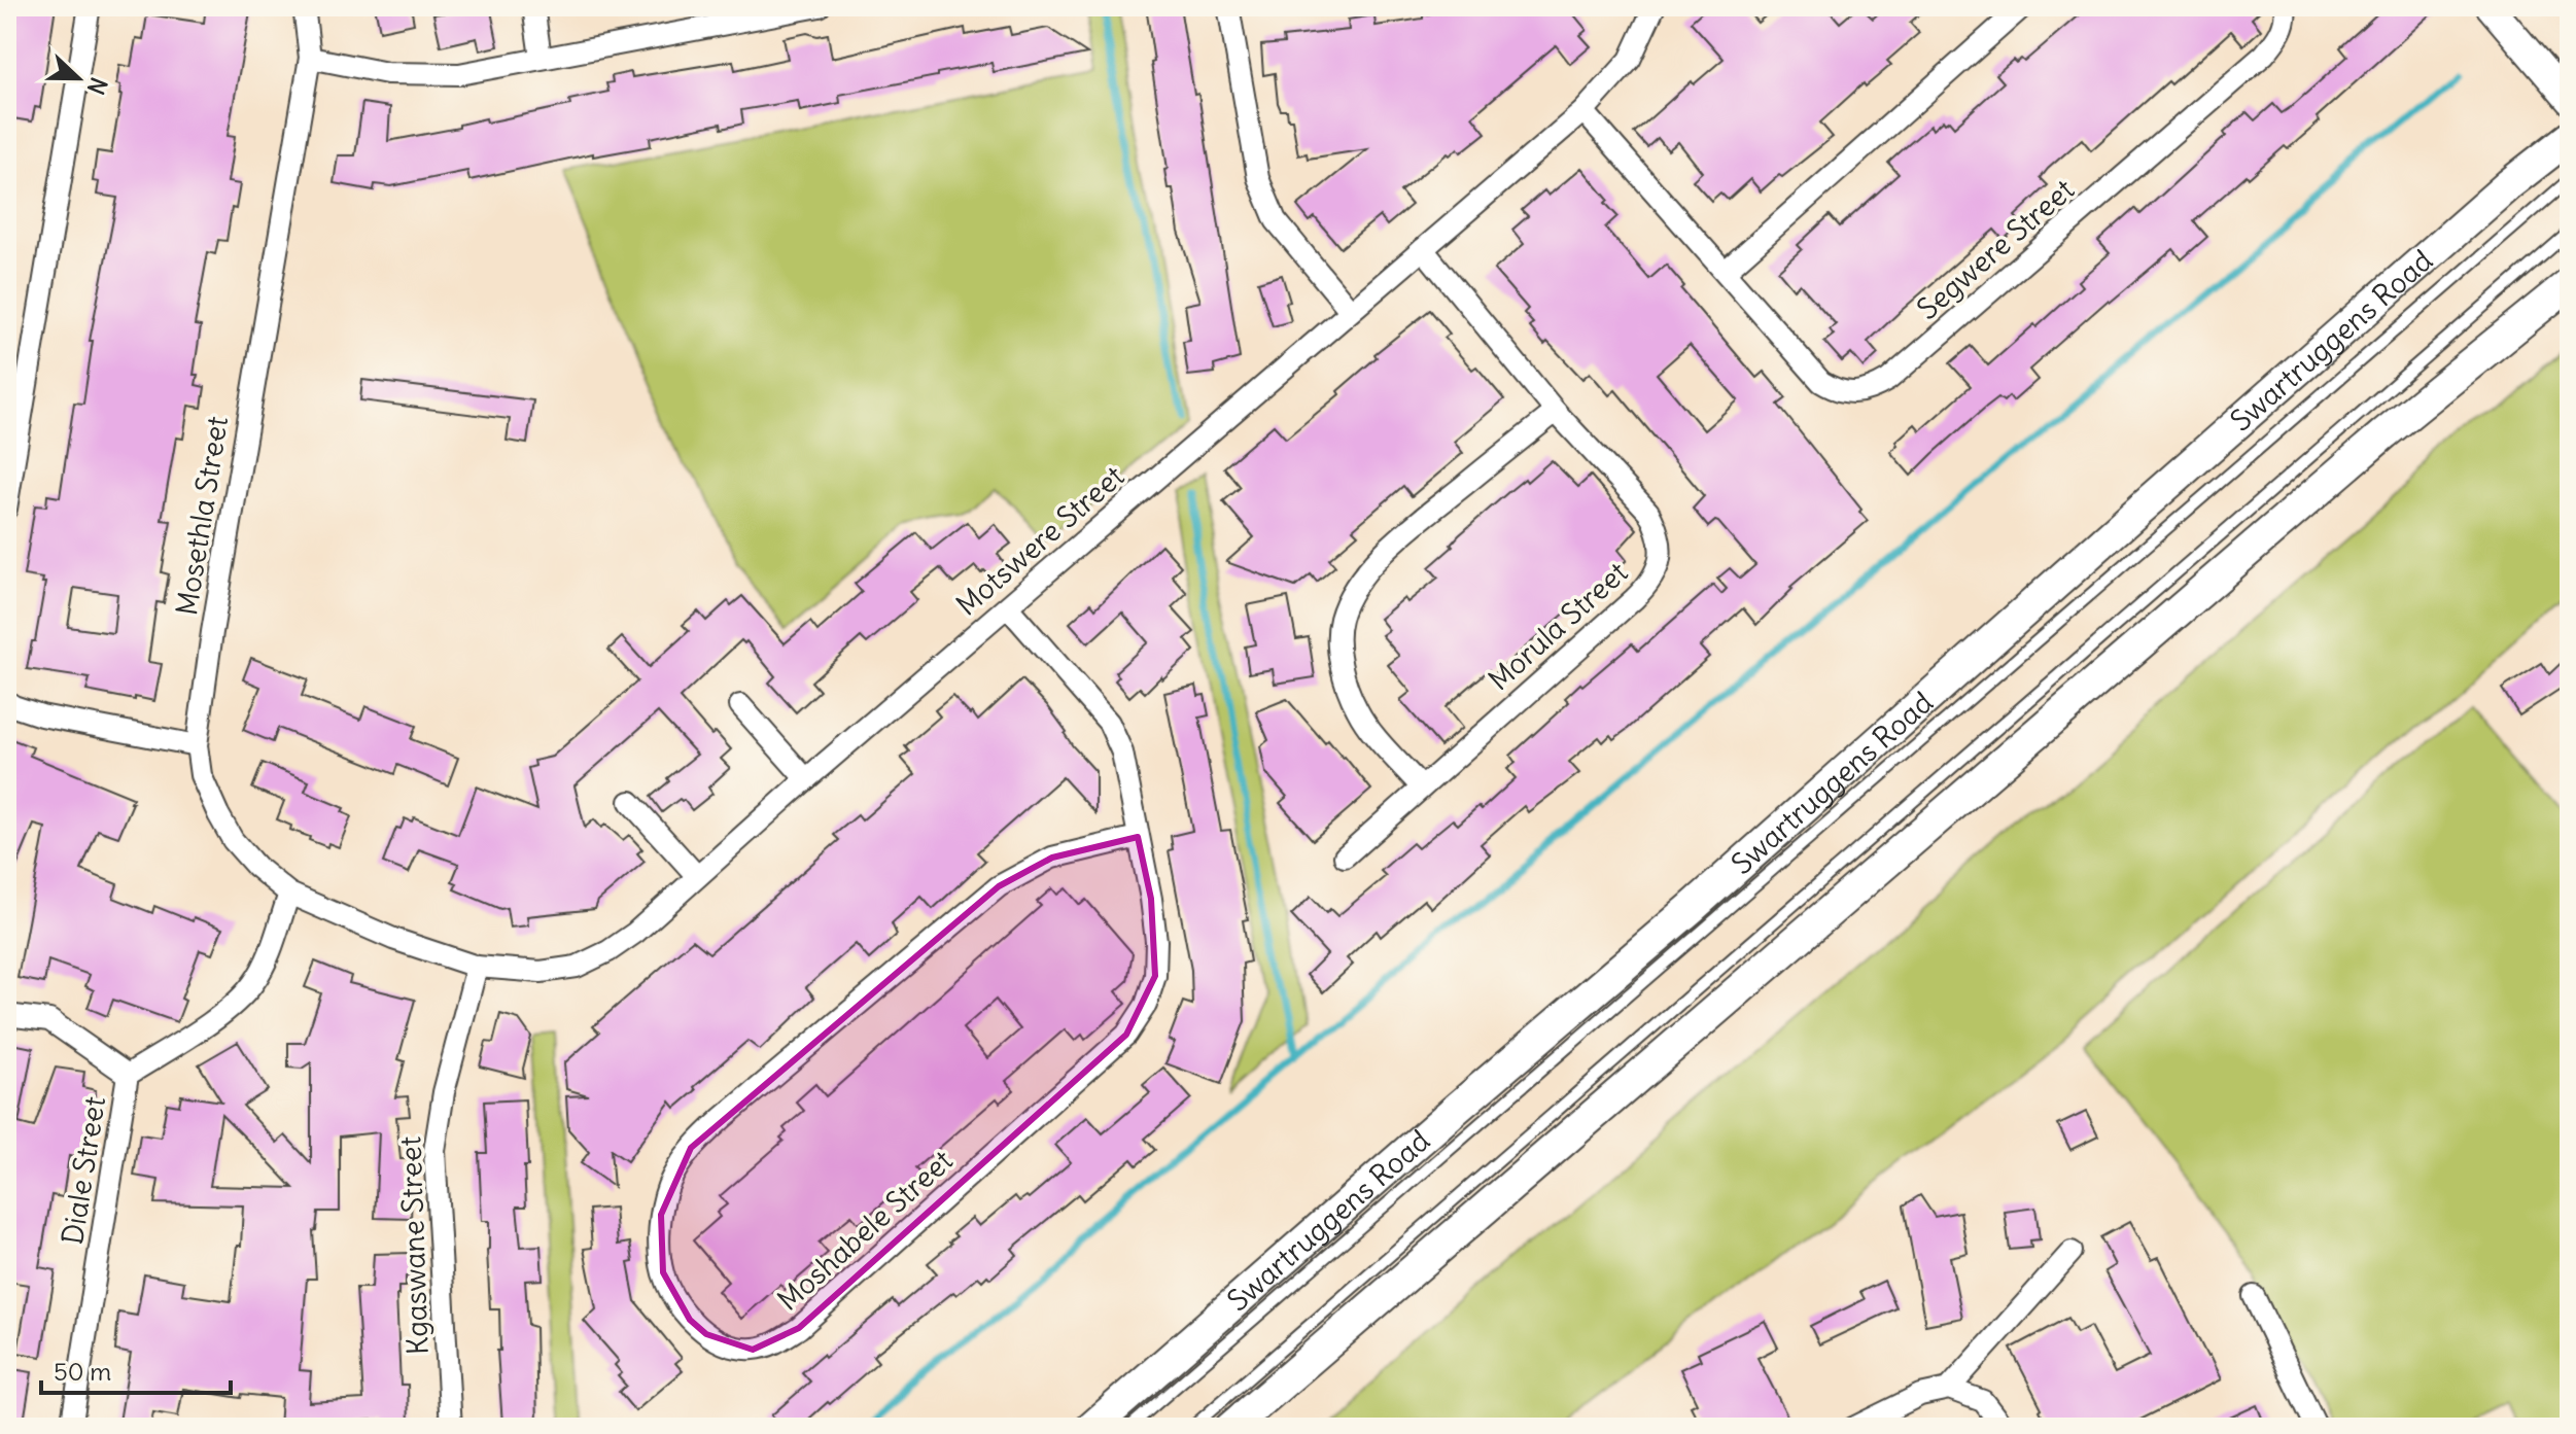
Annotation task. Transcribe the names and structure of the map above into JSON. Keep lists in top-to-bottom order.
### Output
{
  "streets": {
    "main road": ["Swartruggens Road"],
    "street": [
      "Segwere Street",
      "Mosethla Street",
      "Motswere Street",
      "Morula Street",
      "Diale Street",
      "Moshabele Street",
      "Kgaswane Street"
    ]
  },
  "crossings": [
    ["Segwere Street", "Motswere Street"],
    ["Mosethla Street", "Motswere Street"],
    ["Mosethla Street", "Diale Street"],
    ["Motswere Street", "Morula Street"],
    ["Motswere Street", "Moshabele Street"],
    ["Motswere Street", "Kgaswane Street"]
  ],
  "scale_bar": "50 m",
  "north": "right"
}
